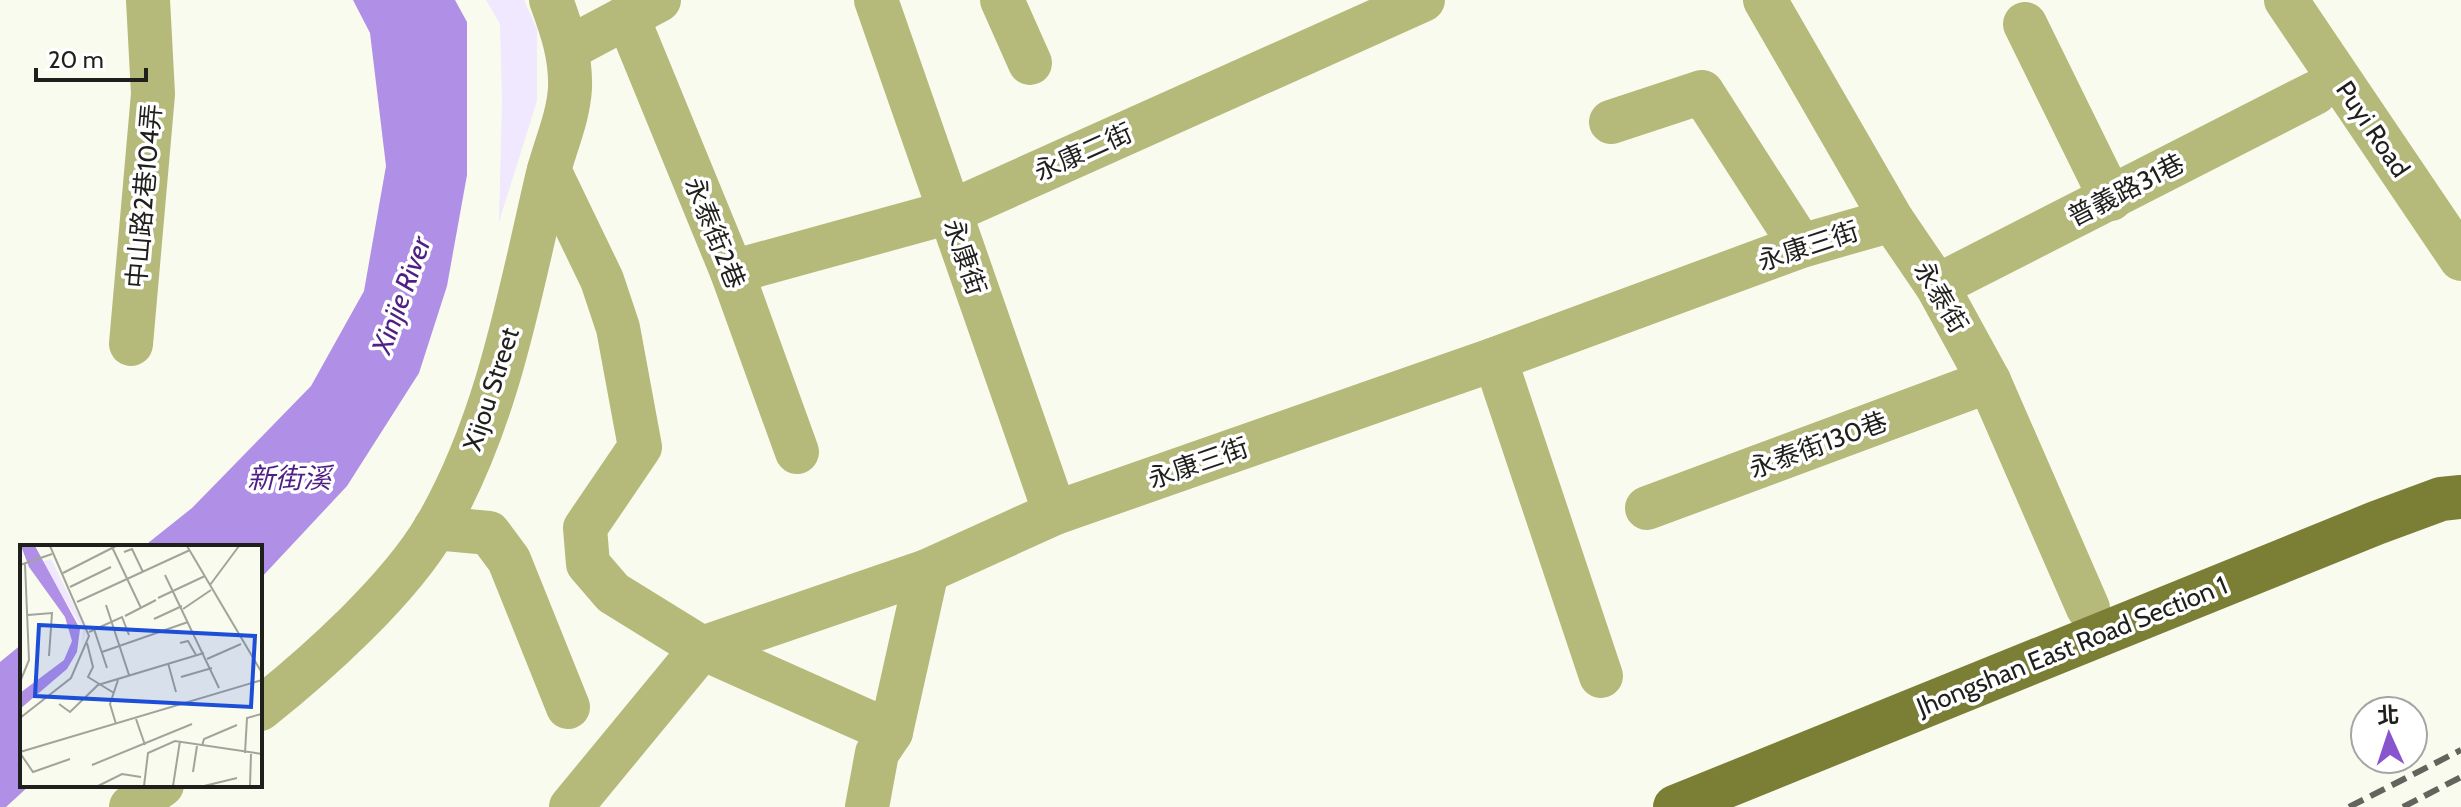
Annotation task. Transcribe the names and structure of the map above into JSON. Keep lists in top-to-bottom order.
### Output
{
  "streets": {
    "main road": ["Jhongshan East Road Section 1"],
    "street": [
      "Puyi Road",
      "永康二街",
      "普義路31巷",
      "中山路2巷104弄",
      "永泰街2巷",
      "永康三街",
      "永康街",
      "永泰街",
      "Xijou Street",
      "永泰街130巷"
    ]
  },
  "crossings": [
    ["永康二街", "永泰街2巷"],
    ["永康二街", "永康街"],
    ["普義路31巷", "永泰街"],
    ["永康三街", "永康街"],
    ["永康三街", "永泰街"],
    ["永泰街", "永泰街130巷"]
  ],
  "water": ["Xinjie River", "新街溪"],
  "scale_bar": "20 m",
  "north": "top"
}
